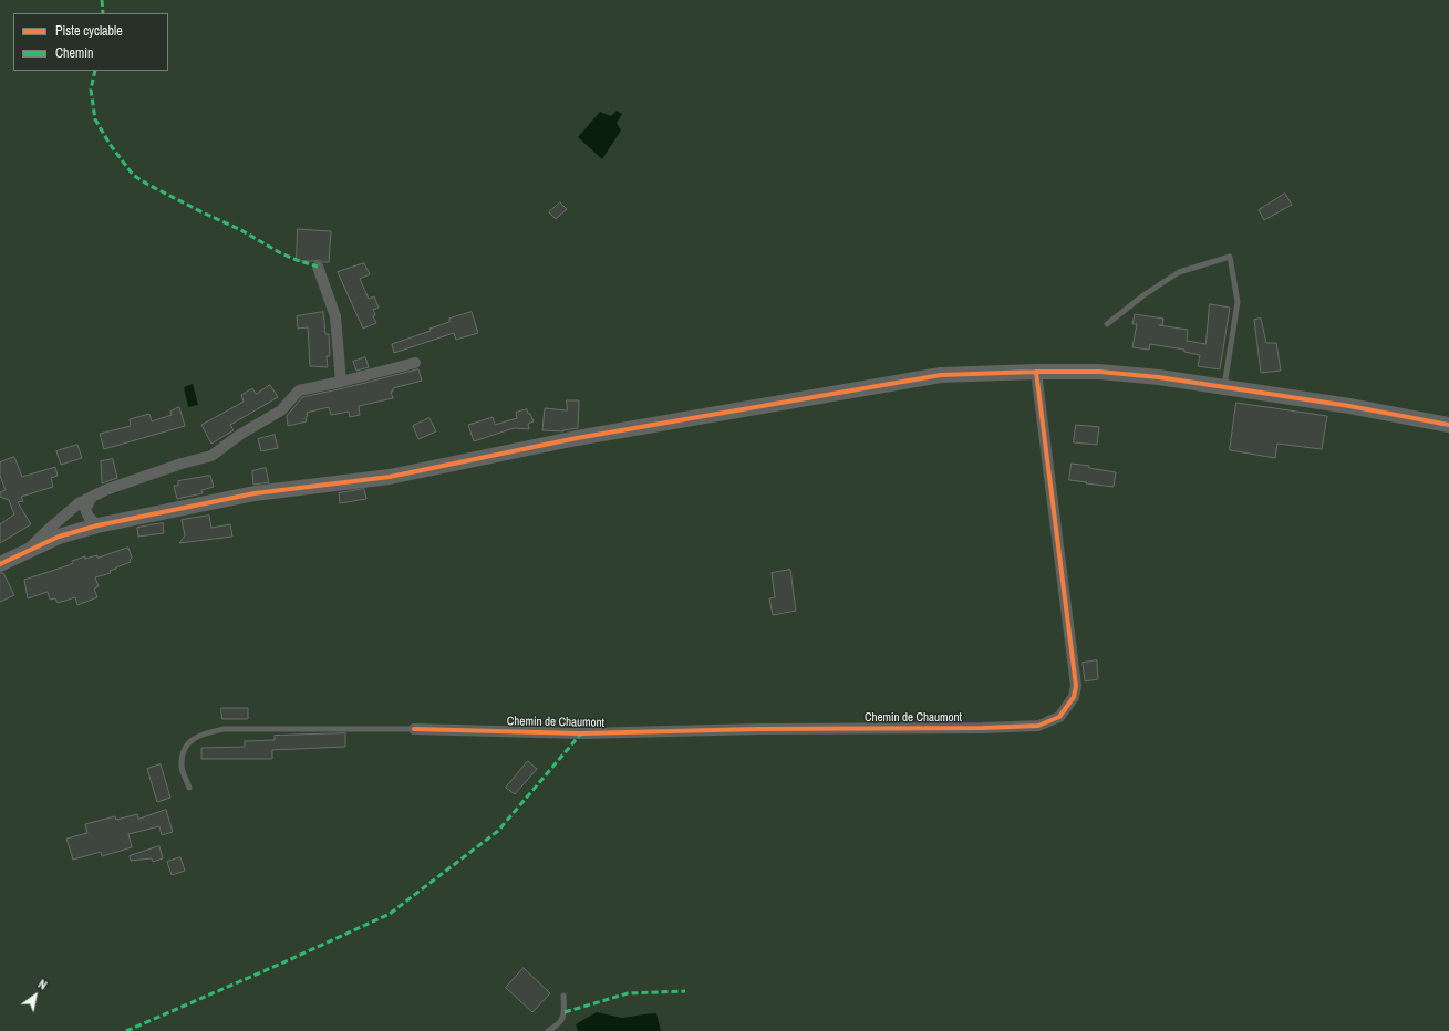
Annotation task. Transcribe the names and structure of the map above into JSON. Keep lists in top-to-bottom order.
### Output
{
  "streets": {
    "street": ["Chemin de Chaumont"]
  },
  "legend": ["Piste cyclable", "Chemin"],
  "north": "top right"
}
